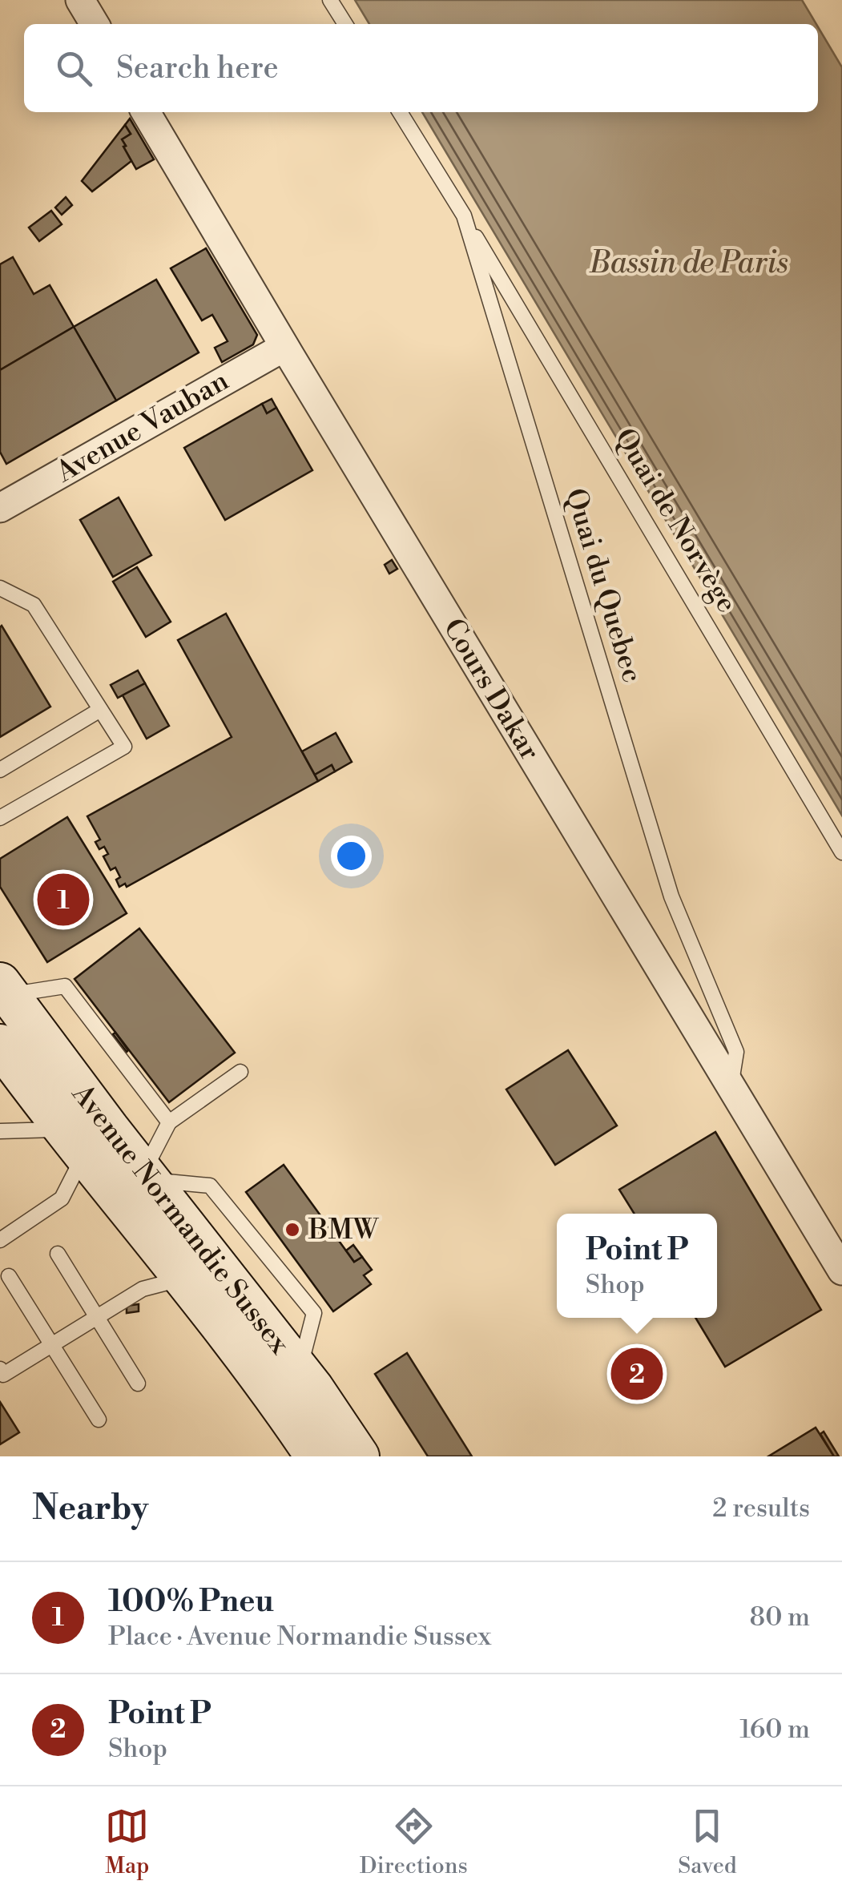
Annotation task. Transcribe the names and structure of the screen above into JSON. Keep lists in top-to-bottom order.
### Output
{
  "streets": {
    "main road": ["Avenue Normandie Sussex"],
    "street": ["Avenue Vauban", "Cours Dakar"],
    "lane": ["Quai de Norvège", "Quai du Quebec"]
  },
  "crossings": [
    ["Avenue Vauban", "Cours Dakar"],
    ["Quai de Norvège", "Quai du Quebec"],
    ["Quai du Quebec", "Cours Dakar"]
  ],
  "water": ["Bassin de Paris"],
  "places": ["BMW"],
  "page": {
    "search": "Search here",
    "pins": ["1", "2"],
    "popup": ["Point P", "Shop"],
    "heading": ["Nearby", "2 results"],
    "list": [
      {
        "mark": "1",
        "name": "100% Pneu",
        "note": "Place · Avenue Normandie Sussex",
        "value": "80 m"
      },
      {
        "mark": "2",
        "name": "Point P",
        "note": "Shop",
        "value": "160 m"
      }
    ],
    "nav": ["Map", "Directions", "Saved"]
  }
}
